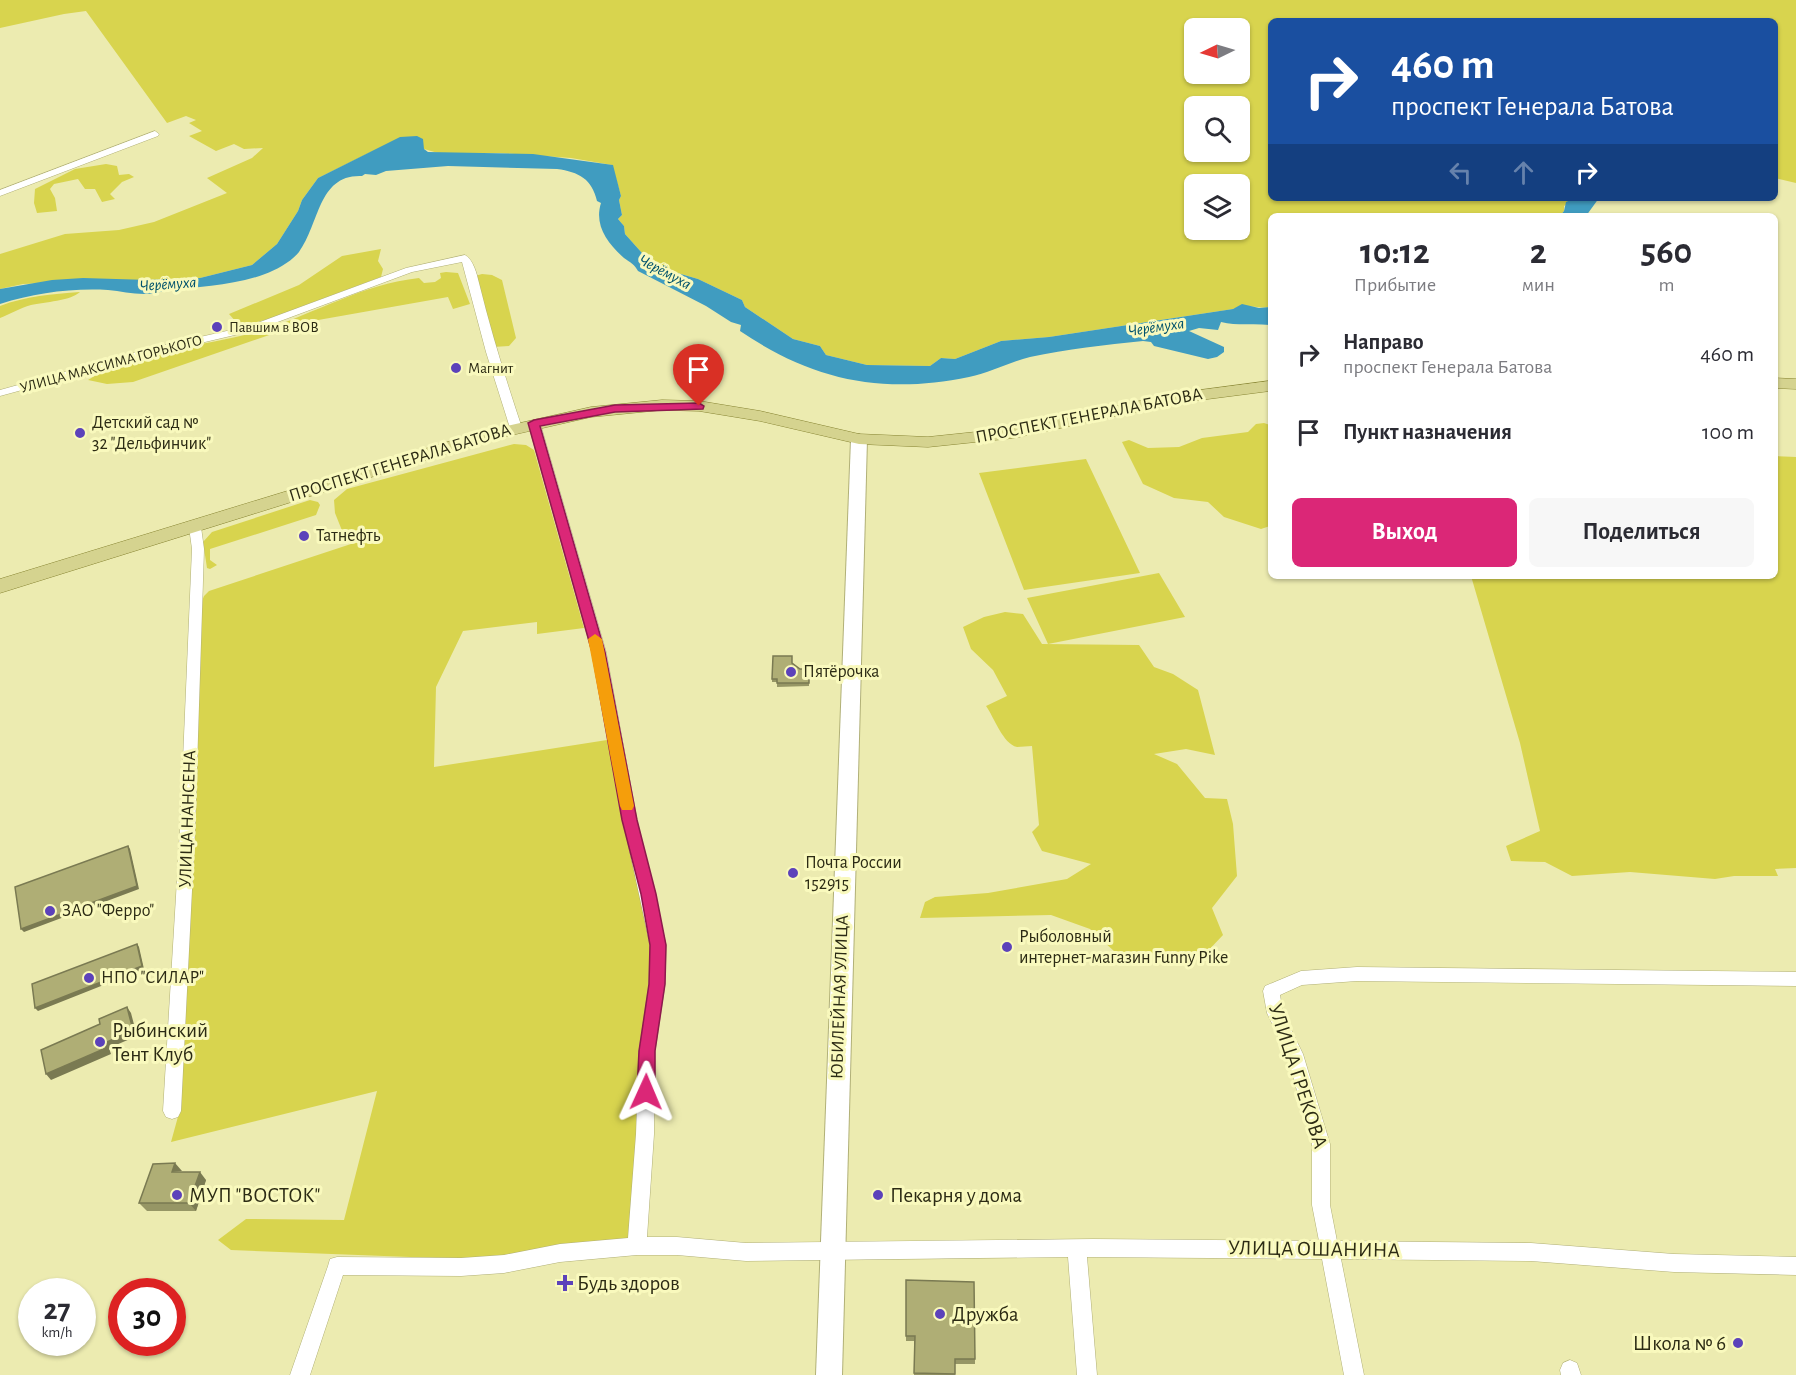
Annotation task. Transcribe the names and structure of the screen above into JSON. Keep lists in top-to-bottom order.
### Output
{
  "streets": {
    "main road": ["ПРОСПЕКТ ГЕНЕРАЛА БАТОВА"],
    "street": [
      "УЛИЦА МАКСИМА ГОРЬКОГО",
      "УЛИЦА НАНСЕНА",
      "ЮБИЛЕЙНАЯ УЛИЦА",
      "УЛИЦА ГРЕКОВА",
      "УЛИЦА ОШАНИНА"
    ]
  },
  "crossings": [
    ["УЛИЦА МАКСИМА ГОРЬКОГО", "ПРОСПЕКТ ГЕНЕРАЛА БАТОВА"],
    ["ПРОСПЕКТ ГЕНЕРАЛА БАТОВА", "УЛИЦА НАНСЕНА"],
    ["ПРОСПЕКТ ГЕНЕРАЛА БАТОВА", "ЮБИЛЕЙНАЯ УЛИЦА"],
    ["ЮБИЛЕЙНАЯ УЛИЦА", "УЛИЦА ОШАНИНА"],
    ["УЛИЦА ГРЕКОВА", "УЛИЦА ОШАНИНА"]
  ],
  "water": ["Черёмуха"],
  "places": {
    "other": [
      "Павшим в ВОВ",
      "Магнит",
      "Детский сад № 32 \"Дельфинчик\"",
      "Татнефть",
      "Пятёрочка",
      "Почта России 152915",
      "ЗАО \"Ферро\"",
      "Рыболовный интернет-магазин Funny Pike",
      "НПО \"СИЛАР\"",
      "Рыбинский Тент Клуб",
      "МУП \"ВОСТОК\"",
      "Пекарня у дома",
      "Дружба",
      "Школа № 6"
    ],
    "health": ["Будь здоров"]
  },
  "north": "left",
  "page": {
    "turn": ["460 m", "проспект Генерала Батова"],
    "eta": [
      "10:12",
      "Прибытие",
      "2",
      "мин",
      "560",
      "m"
    ],
    "list": [
      {
        "name": "Направо",
        "note": "проспект Генерала Батова",
        "value": "460 m"
      },
      {
        "name": "Пункт назначения",
        "value": "100 m"
      }
    ],
    "buttons": ["Выход", "Поделиться"],
    "speed": "27 km/h",
    "limit": "30"
  }
}
